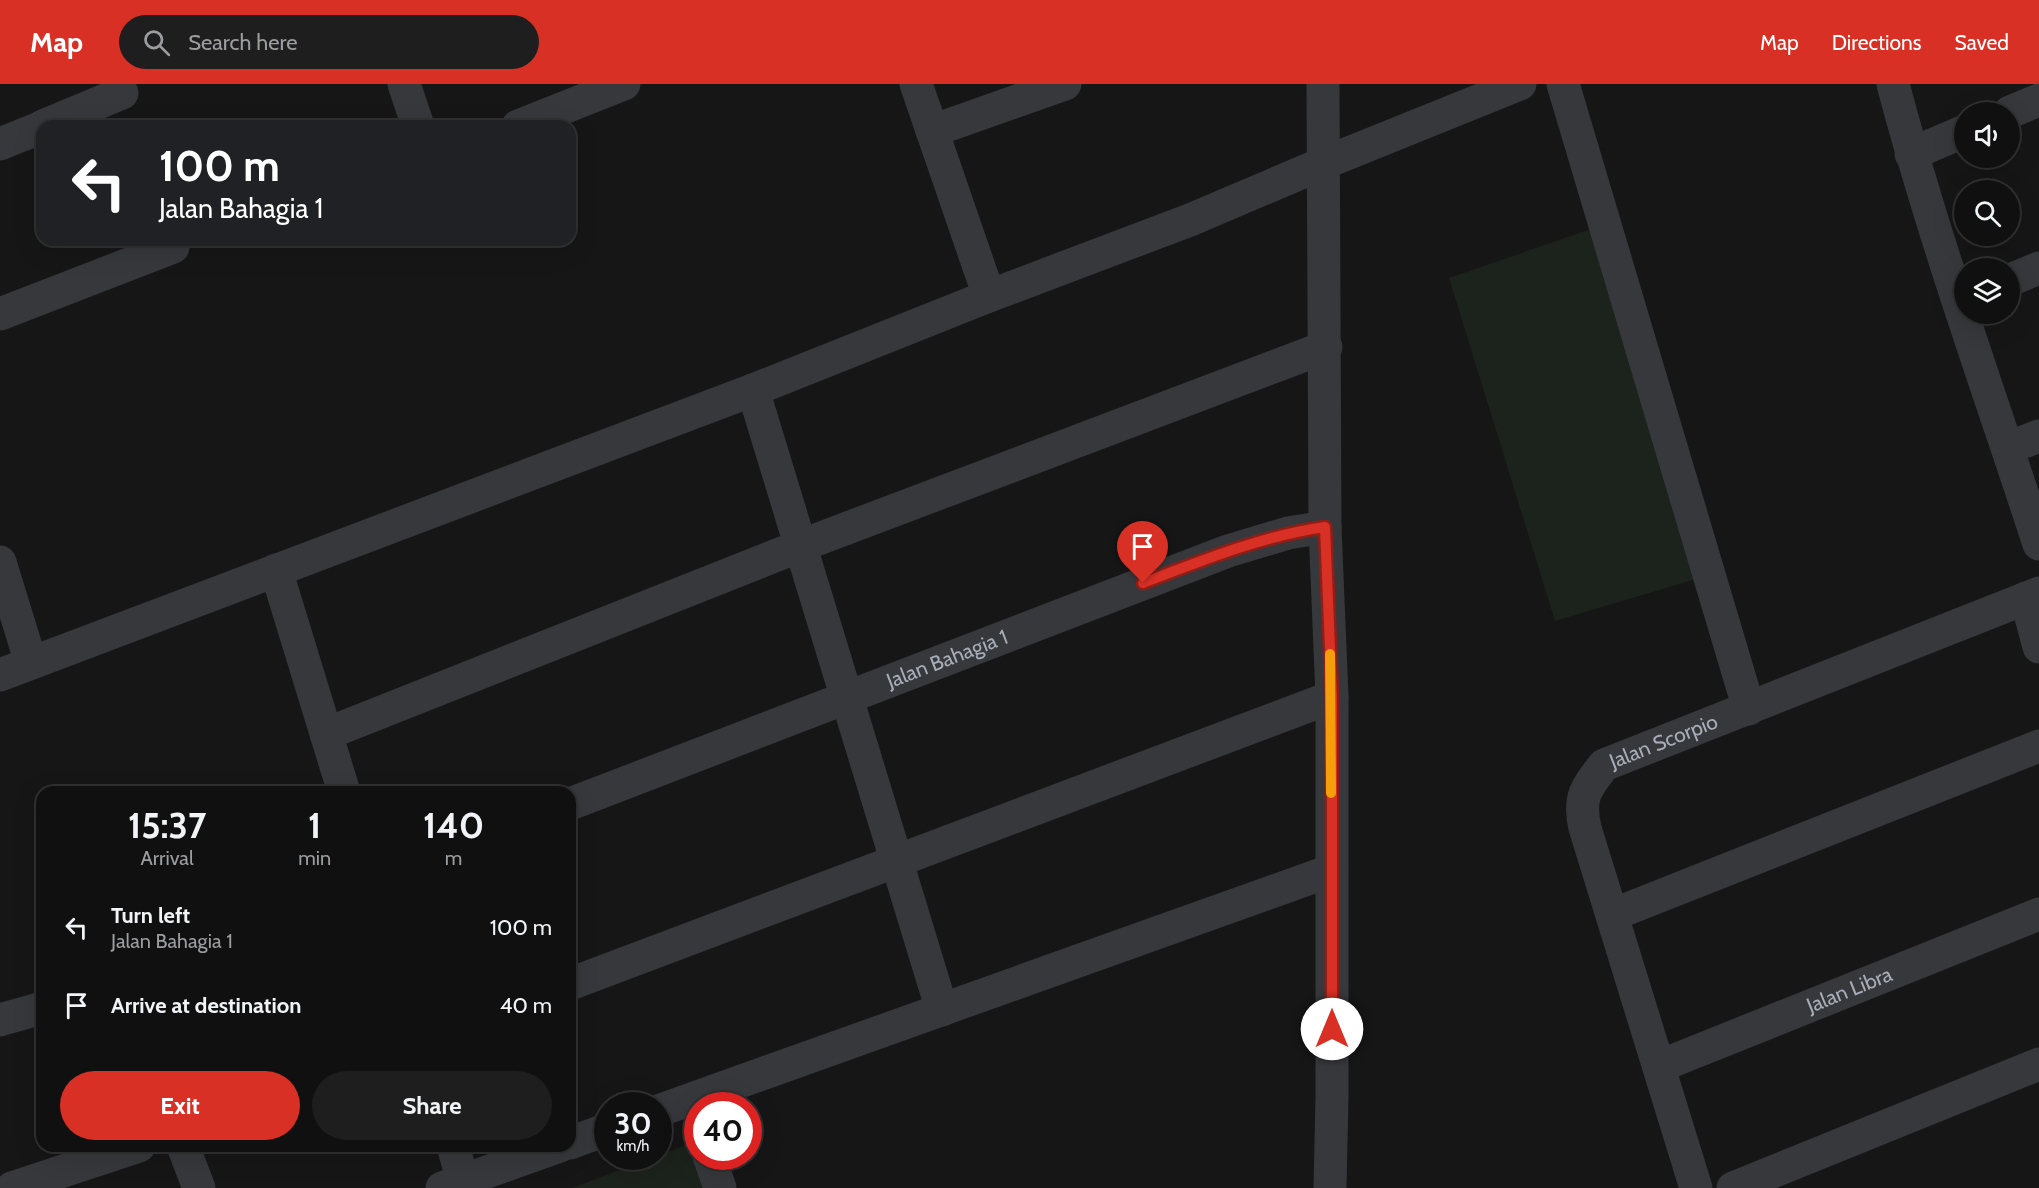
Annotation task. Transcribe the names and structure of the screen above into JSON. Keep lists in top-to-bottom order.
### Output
{
  "streets": {
    "street": ["Jalan Bahagia 1", "Jalan Scorpio", "Jalan Libra"]
  },
  "crossings": [
    ["Jalan Scorpio", "Jalan Libra"]
  ],
  "page": {
    "header": "Map",
    "search": "Search here",
    "nav": ["Map", "Directions", "Saved"],
    "turn": ["100 m", "Jalan Bahagia 1"],
    "eta": [
      "15:37",
      "Arrival",
      "1",
      "min",
      "140",
      "m"
    ],
    "list": [
      {
        "name": "Turn left",
        "note": "Jalan Bahagia 1",
        "value": "100 m"
      },
      {
        "name": "Arrive at destination",
        "value": "40 m"
      }
    ],
    "buttons": ["Exit", "Share"],
    "speed": "30 km/h",
    "limit": "40"
  }
}
